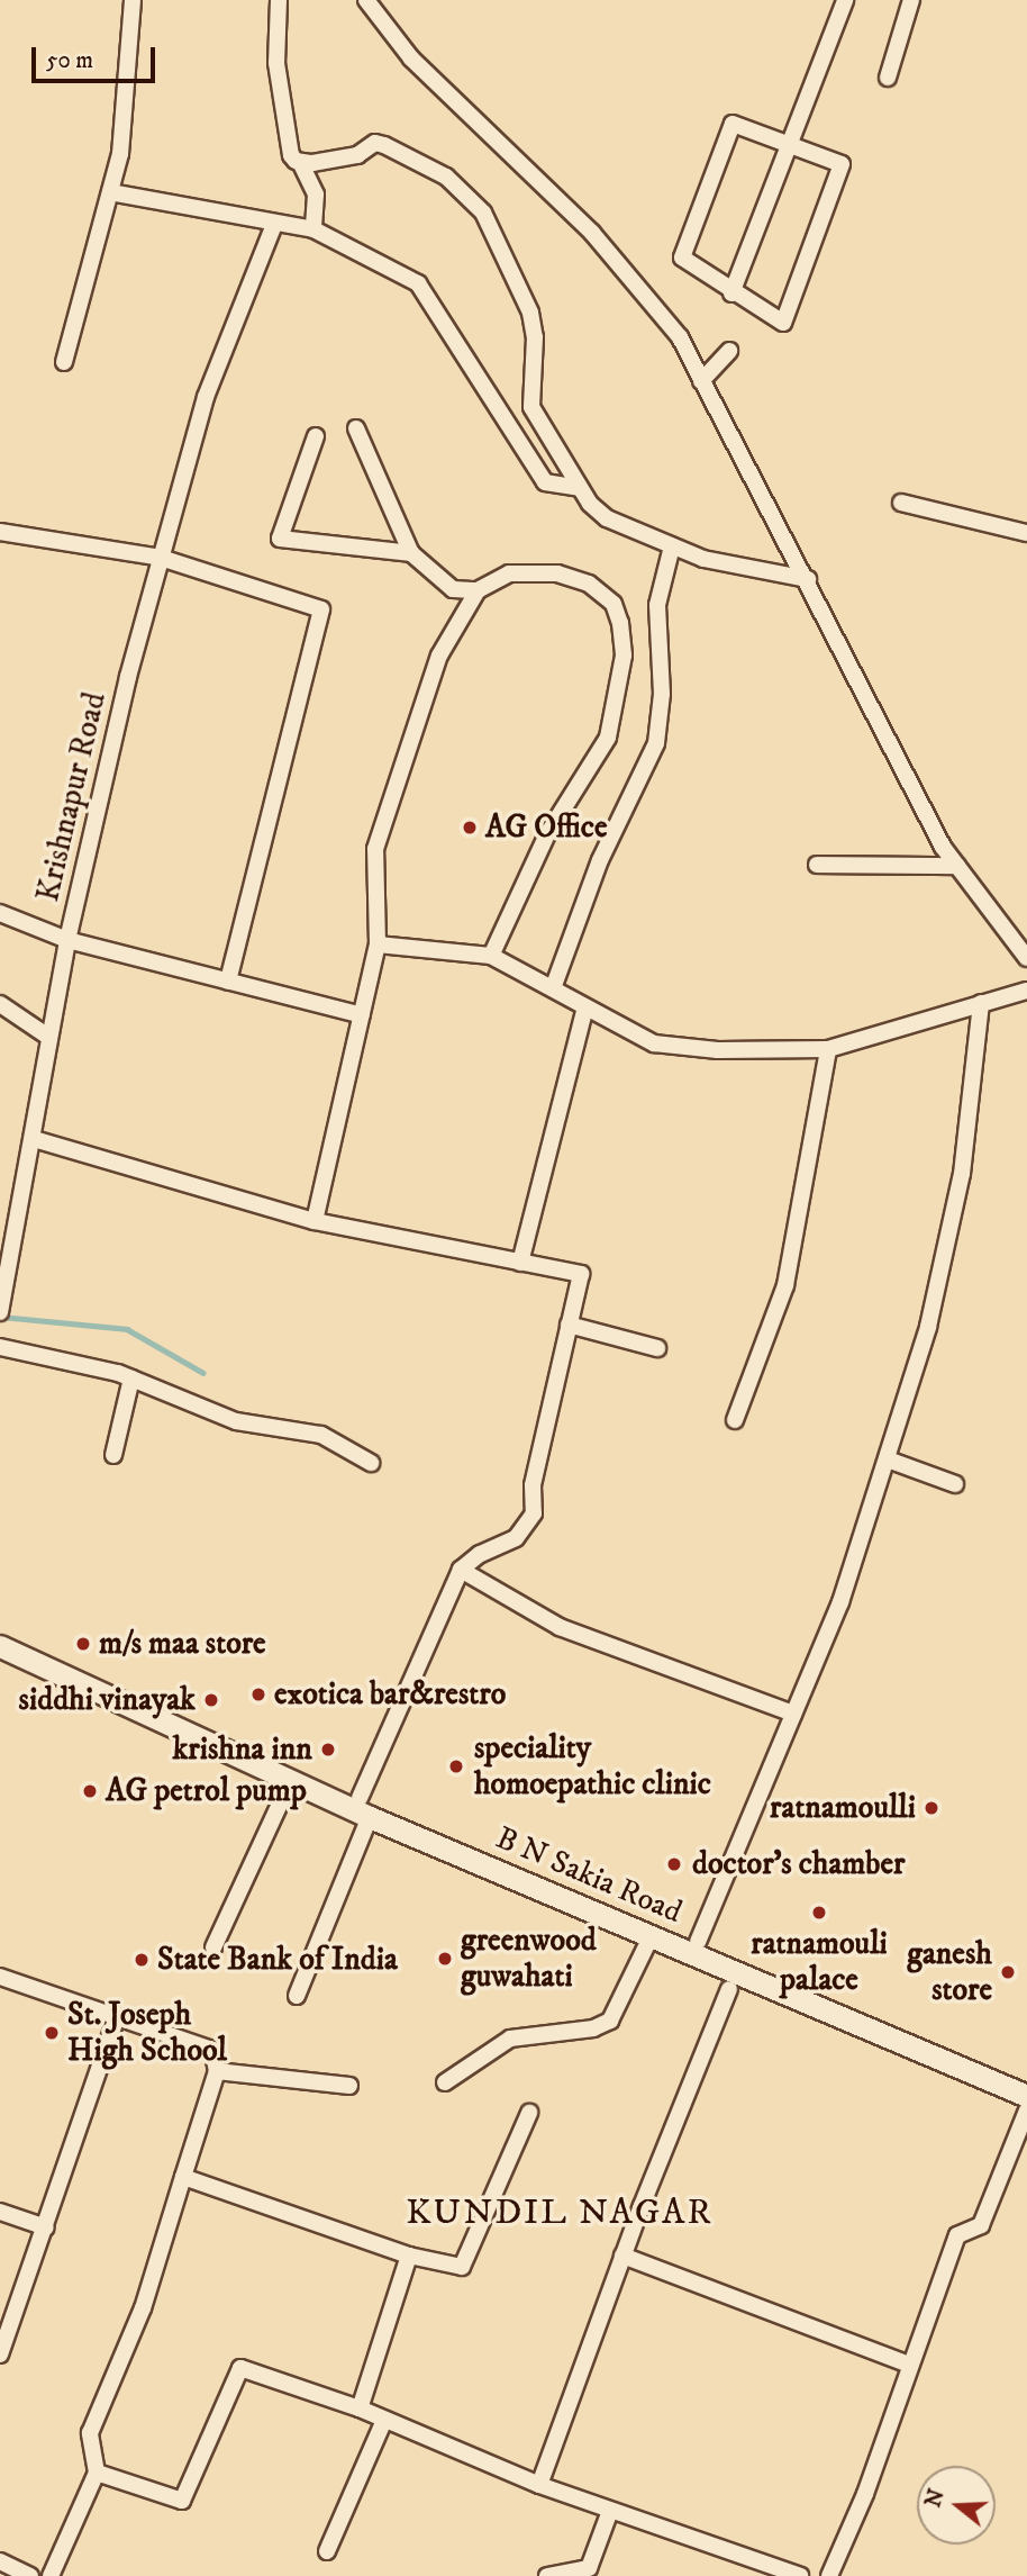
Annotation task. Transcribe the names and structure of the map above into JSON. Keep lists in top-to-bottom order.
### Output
{
  "streets": {
    "main road": ["B N Sakia Road"],
    "street": ["Krishnapur Road"]
  },
  "districts": ["KUNDIL NAGAR"],
  "places": [
    "AG Office",
    "m/s maa store",
    "exotica bar&restro",
    "siddhi vinayak",
    "krishna inn",
    "speciality homoepathic clinic",
    "AG petrol pump",
    "ratnamoulli",
    "doctor's chamber",
    "ratnamouli palace",
    "greenwood guwahati",
    "State Bank of India",
    "ganesh store",
    "St. Joseph High School"
  ],
  "scale_bar": "50 m",
  "north": "left"
}
